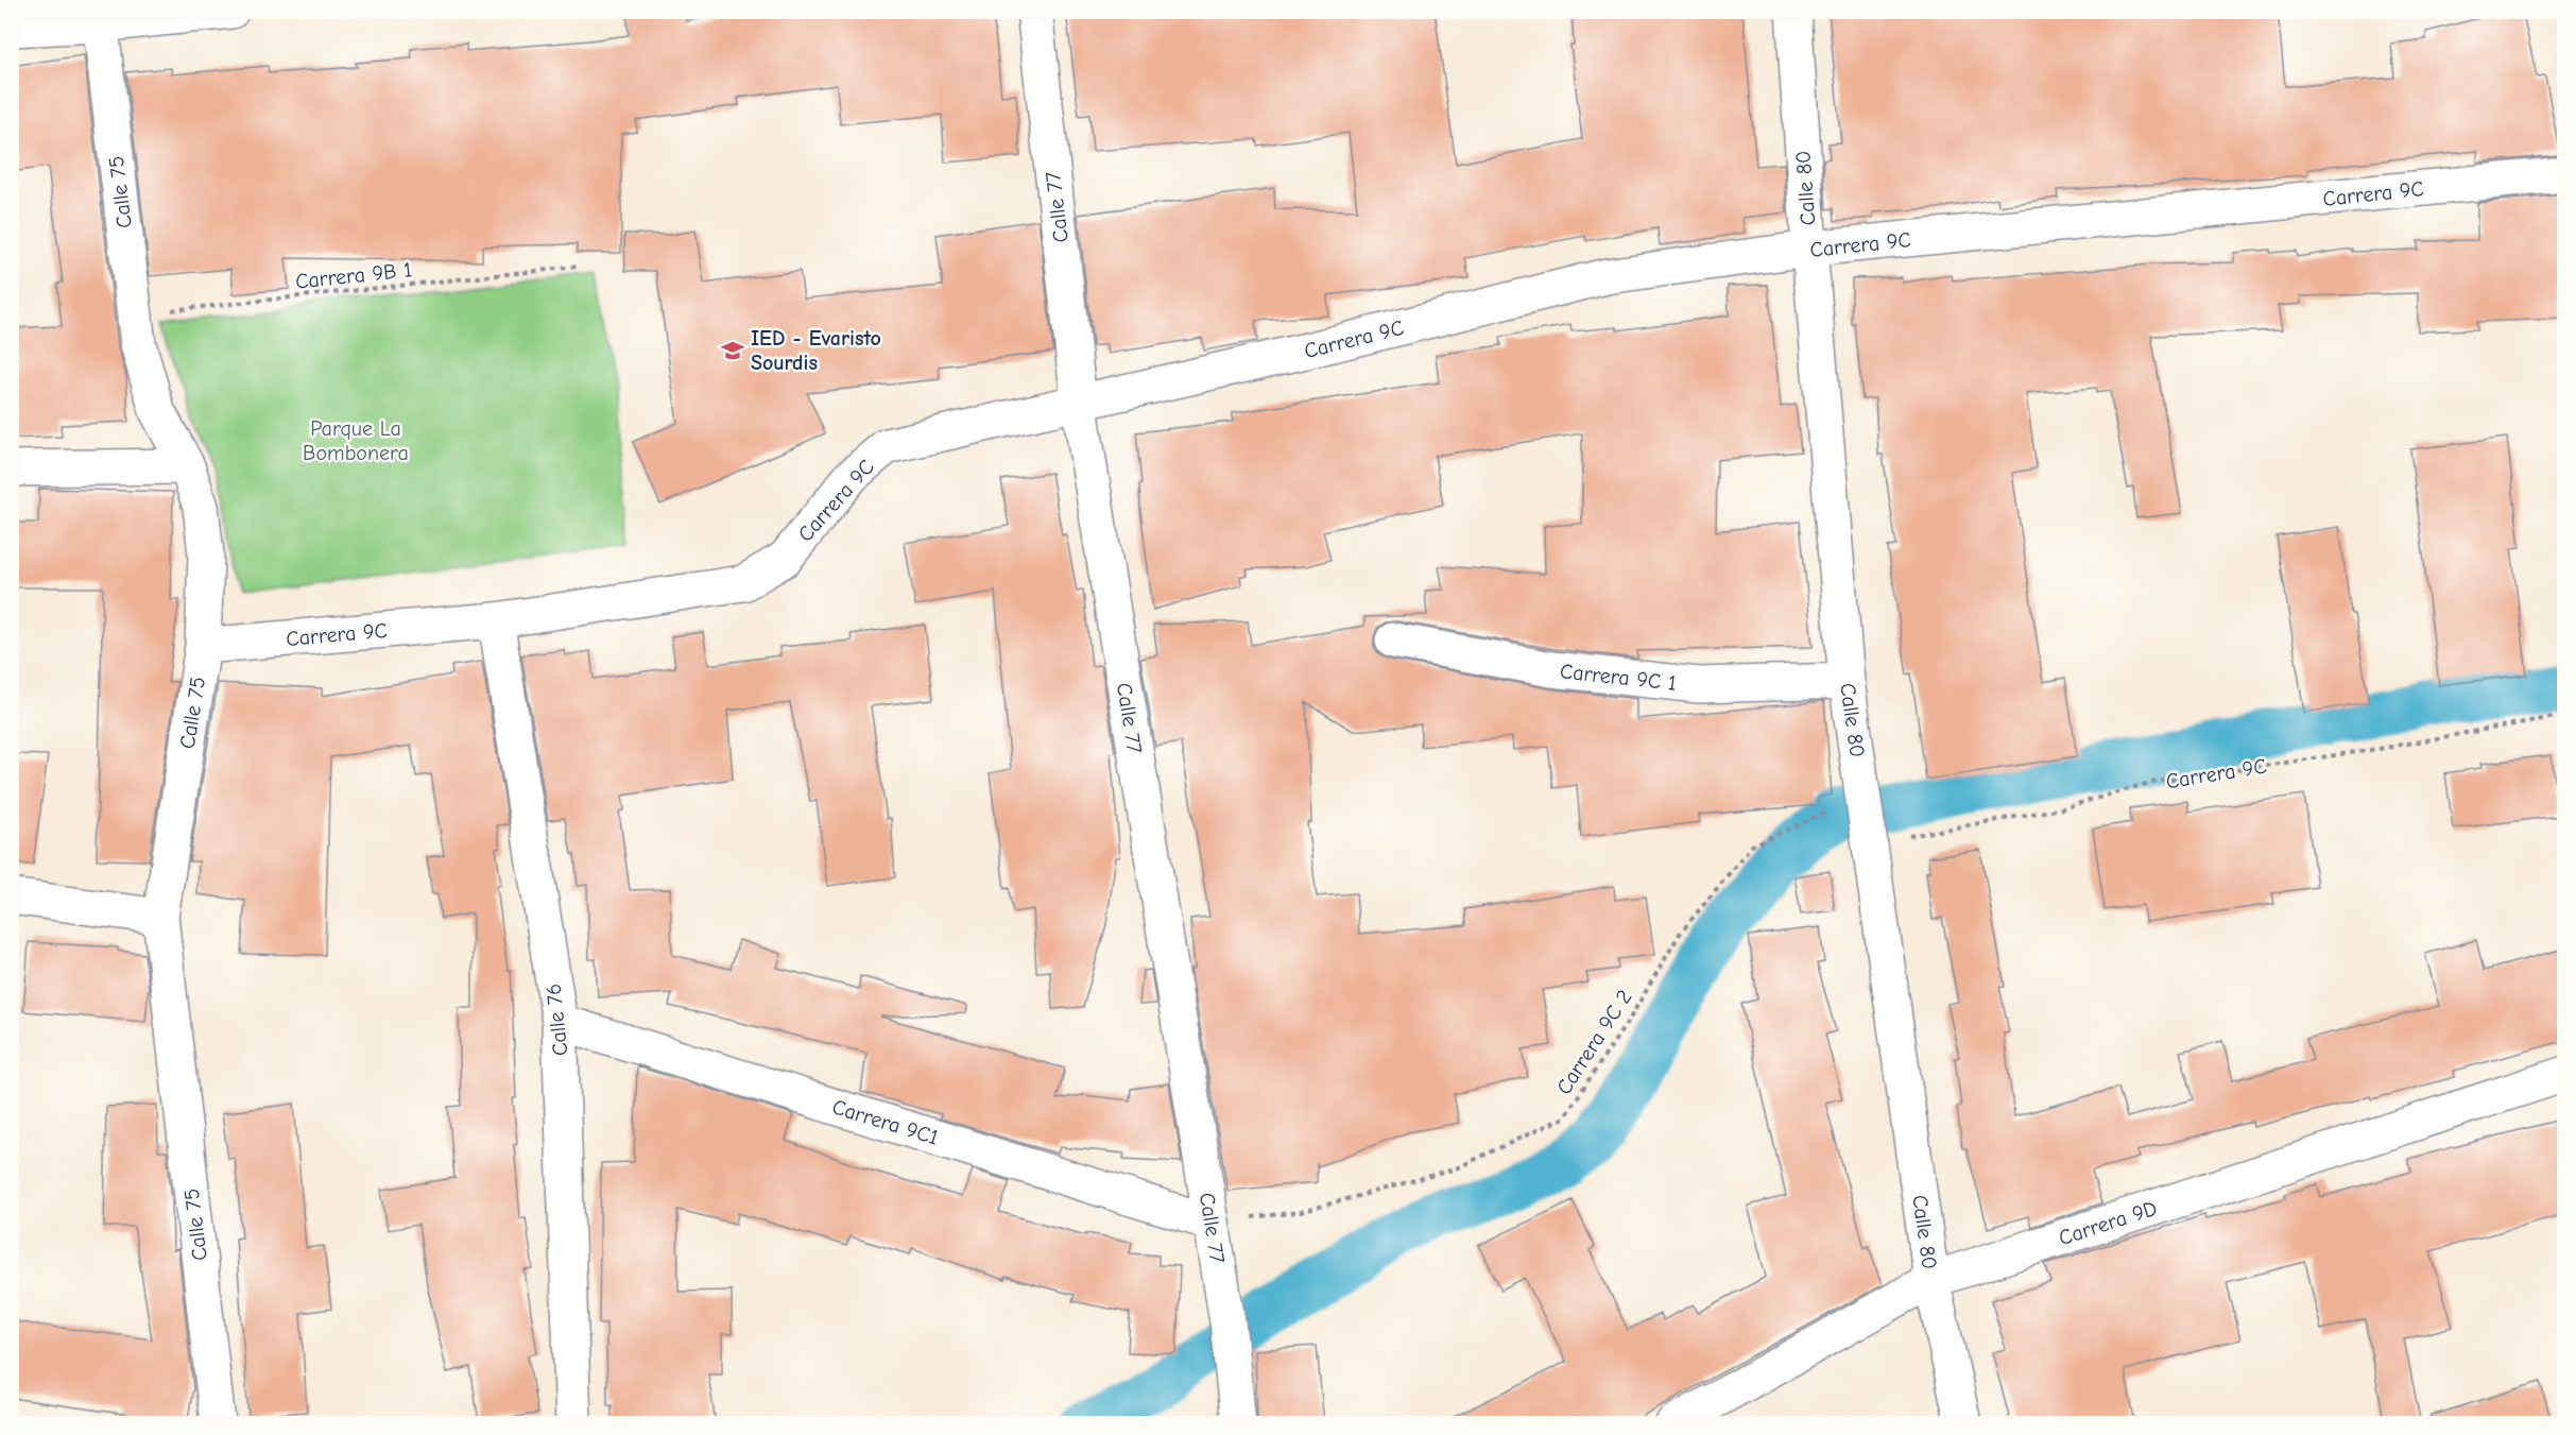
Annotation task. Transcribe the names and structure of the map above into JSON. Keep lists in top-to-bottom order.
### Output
{
  "streets": {
    "street": [
      "Calle 80",
      "Calle 75",
      "Carrera 9C",
      "Calle 77",
      "Carrera 9C 1",
      "Calle 76",
      "Carrera 9C1",
      "Carrera 9D"
    ],
    "path": ["Carrera 9B 1", "Carrera 9C 2"]
  },
  "crossings": [
    ["Calle 80", "Carrera 9C"],
    ["Calle 80", "Carrera 9C 1"],
    ["Calle 80", "Carrera 9C 2"],
    ["Calle 80", "Carrera 9D"],
    ["Calle 75", "Carrera 9C"],
    ["Calle 75", "Carrera 9B 1"],
    ["Carrera 9C", "Calle 77"],
    ["Carrera 9C", "Calle 76"],
    ["Calle 77", "Carrera 9C 2"],
    ["Calle 77", "Carrera 9C1"],
    ["Calle 76", "Carrera 9C1"],
    ["Carrera 9C 2", "Carrera 9C1"]
  ],
  "parks": ["Parque La Bombonera"],
  "places": {
    "school or university": ["IED - Evaristo Sourdis"]
  }
}
